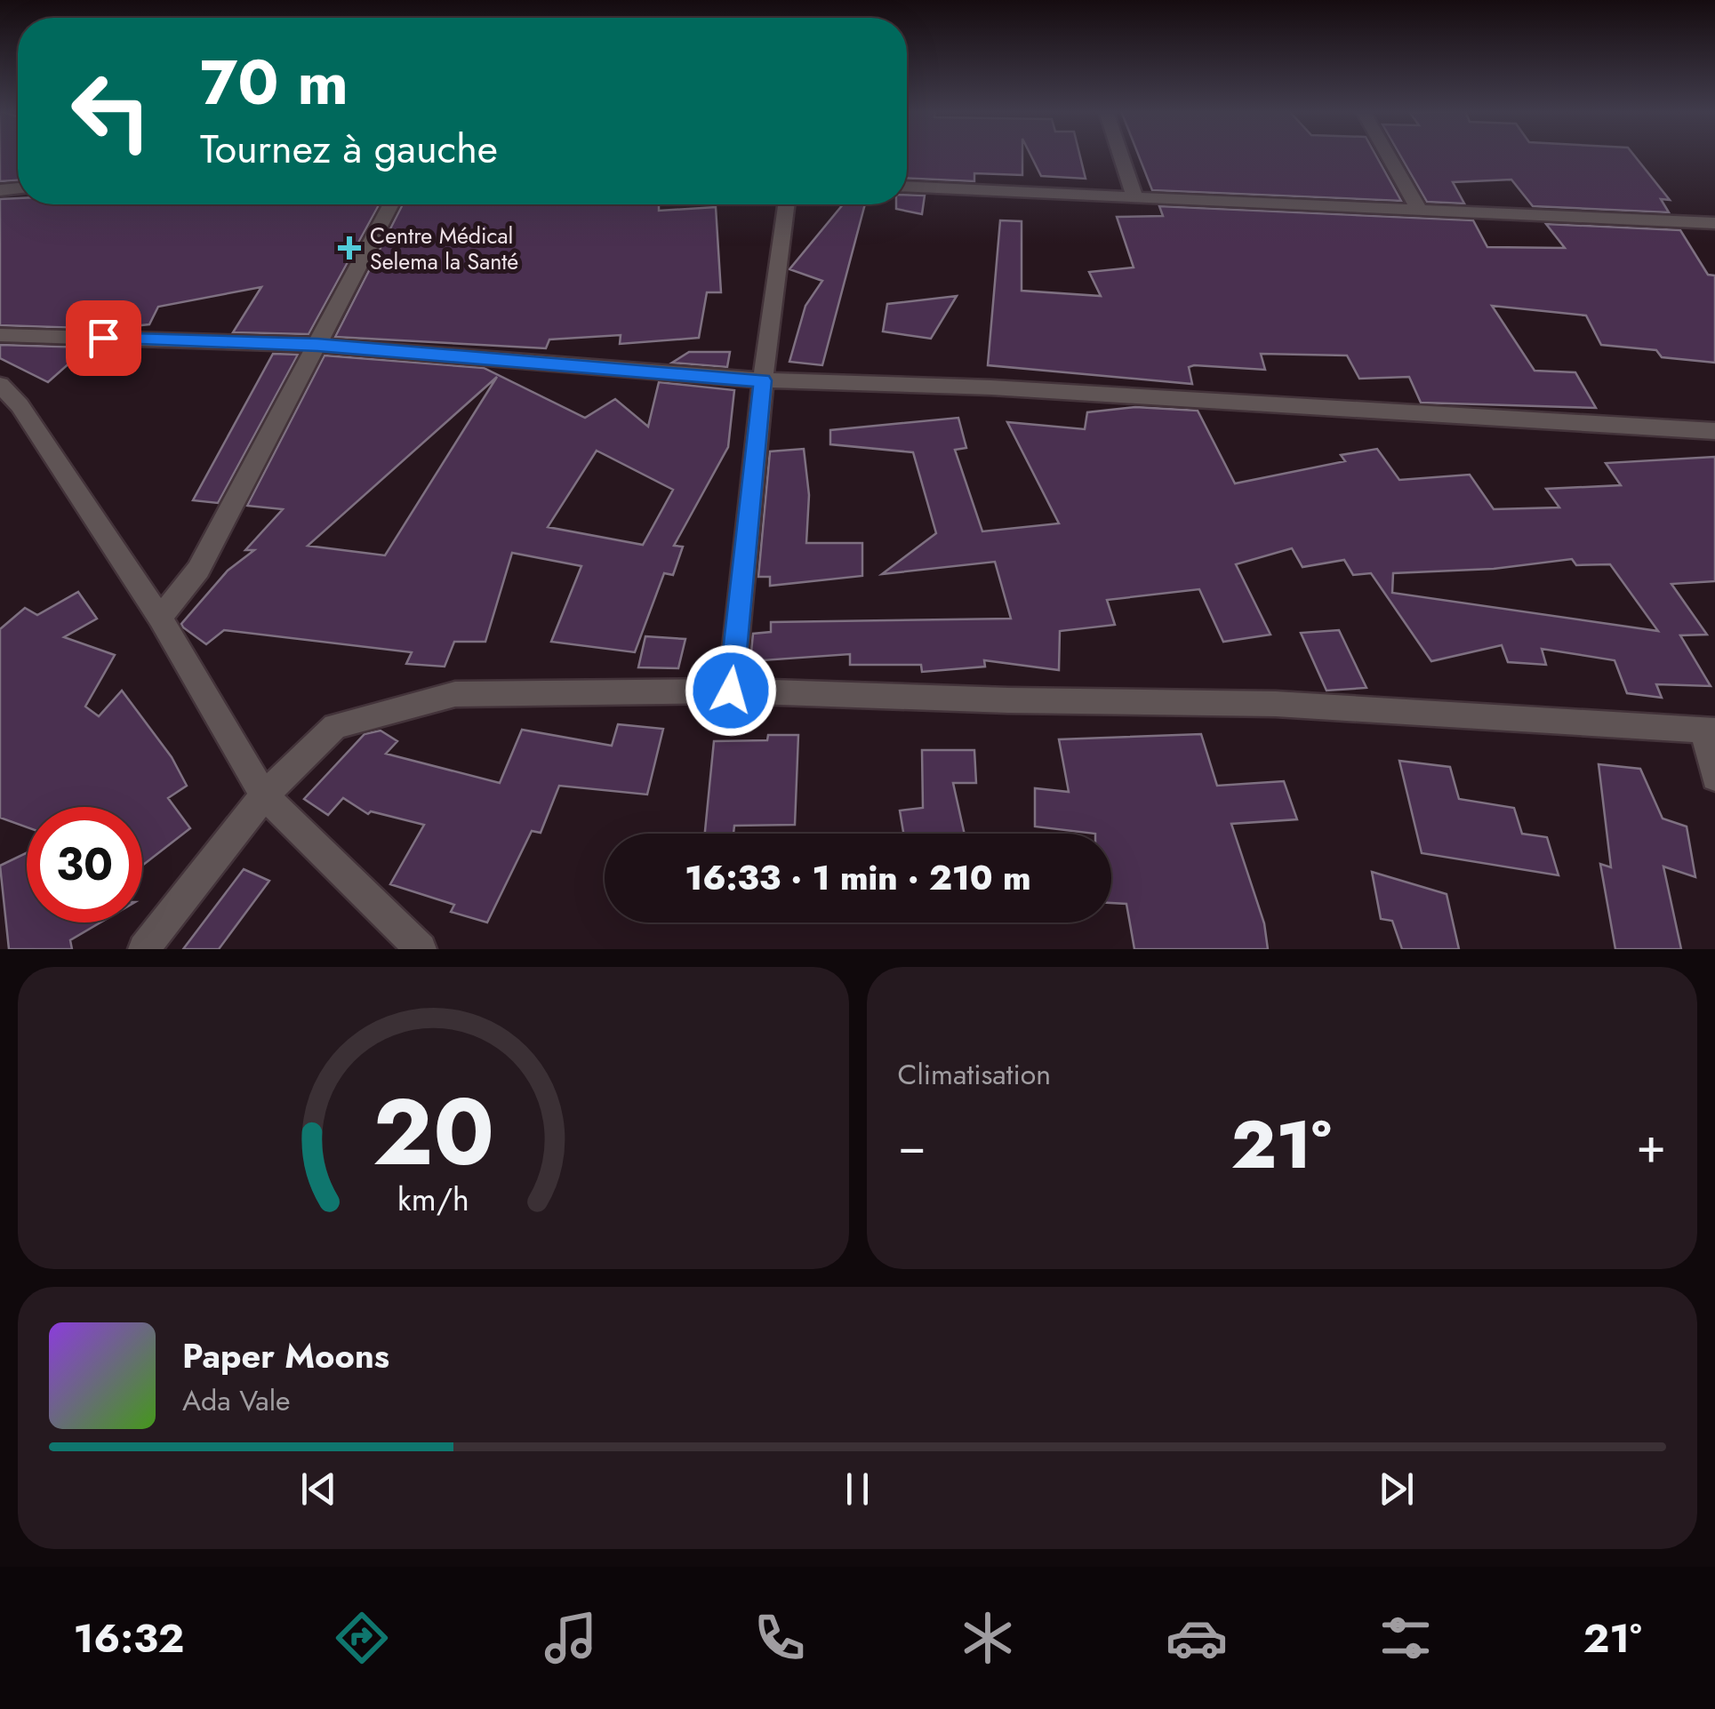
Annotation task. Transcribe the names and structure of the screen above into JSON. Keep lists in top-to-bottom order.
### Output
{
  "places": {
    "health": ["Centre Médical Selema la Santé"]
  },
  "page": {
    "turn": ["70 m", "Tournez à gauche"],
    "limit": "30",
    "trip": "16:33 · 1 min · 210 m",
    "tile": "Climatisation",
    "heat": ["−", "21°", "+"],
    "song": ["Paper Moons", "Ada Vale"],
    "tabs": ["16:32", "21°"],
    "gauge": ["20", "km/h"]
  }
}
